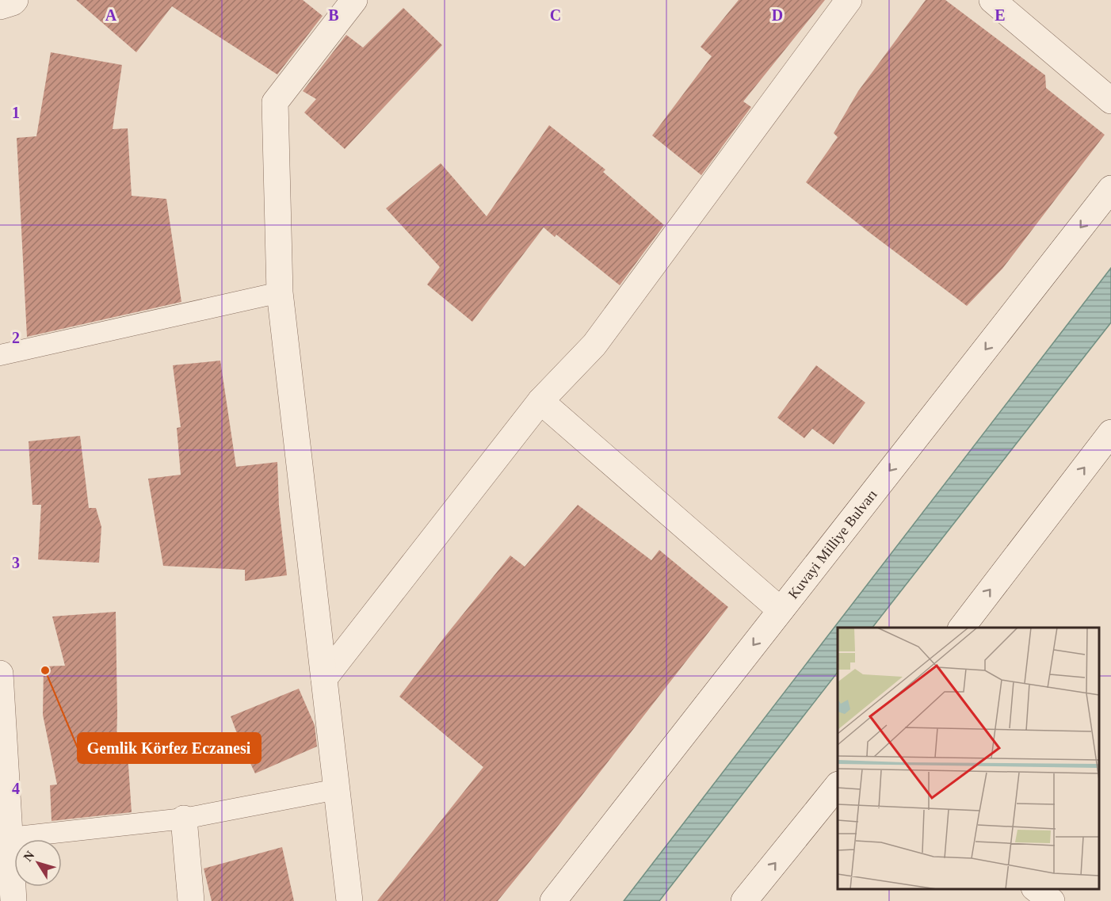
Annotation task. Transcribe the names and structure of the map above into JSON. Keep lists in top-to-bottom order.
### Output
{
  "streets": {
    "street": ["Kuvayi Milliye Bulvarı"]
  },
  "places": ["Gemlik Körfez Eczanesi"],
  "north": "top left",
  "grid": {
    "columns": [
      "A",
      "B",
      "C",
      "D",
      "E"
    ],
    "rows": [
      "1",
      "2",
      "3",
      "4"
    ]
  }
}
